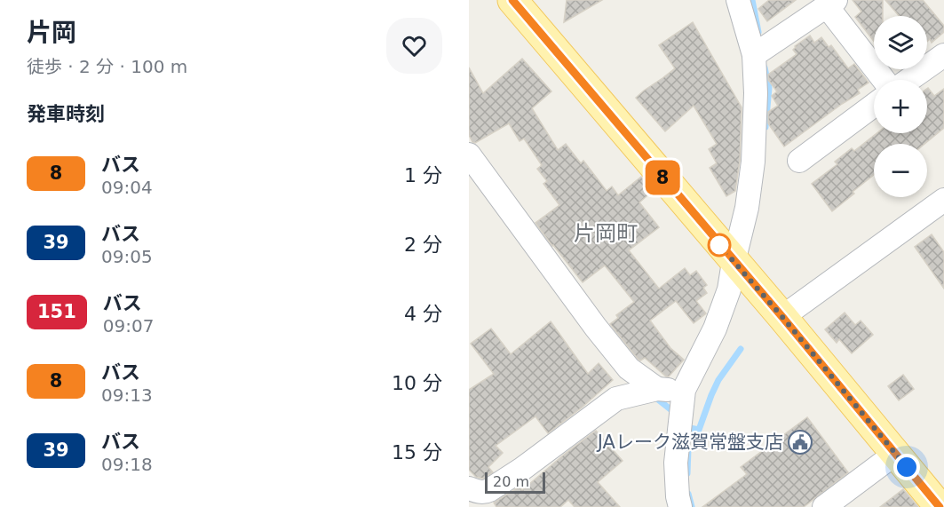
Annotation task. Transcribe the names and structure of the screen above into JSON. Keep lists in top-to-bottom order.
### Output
{
  "districts": ["片岡町"],
  "places": {
    "public building": ["JAレーク滋賀常盤支店"]
  },
  "lines": ["bus line 8"],
  "scale_bar": "20 m",
  "page": {
    "heading": [
      ["片岡", "徒歩 · 2 分 · 100 m"],
      "発車時刻"
    ],
    "on_map": "8",
    "map_buttons": ["+", "−"],
    "list": [
      {
        "mark": "8",
        "name": "バス",
        "note": "09:04",
        "value": "1 分"
      },
      {
        "mark": "39",
        "name": "バス",
        "note": "09:05",
        "value": "2 分"
      },
      {
        "mark": "151",
        "name": "バス",
        "note": "09:07",
        "value": "4 分"
      },
      {
        "mark": "8",
        "name": "バス",
        "note": "09:13",
        "value": "10 分"
      },
      {
        "mark": "39",
        "name": "バス",
        "note": "09:18",
        "value": "15 分"
      }
    ],
    "scale": "20 m"
  }
}
